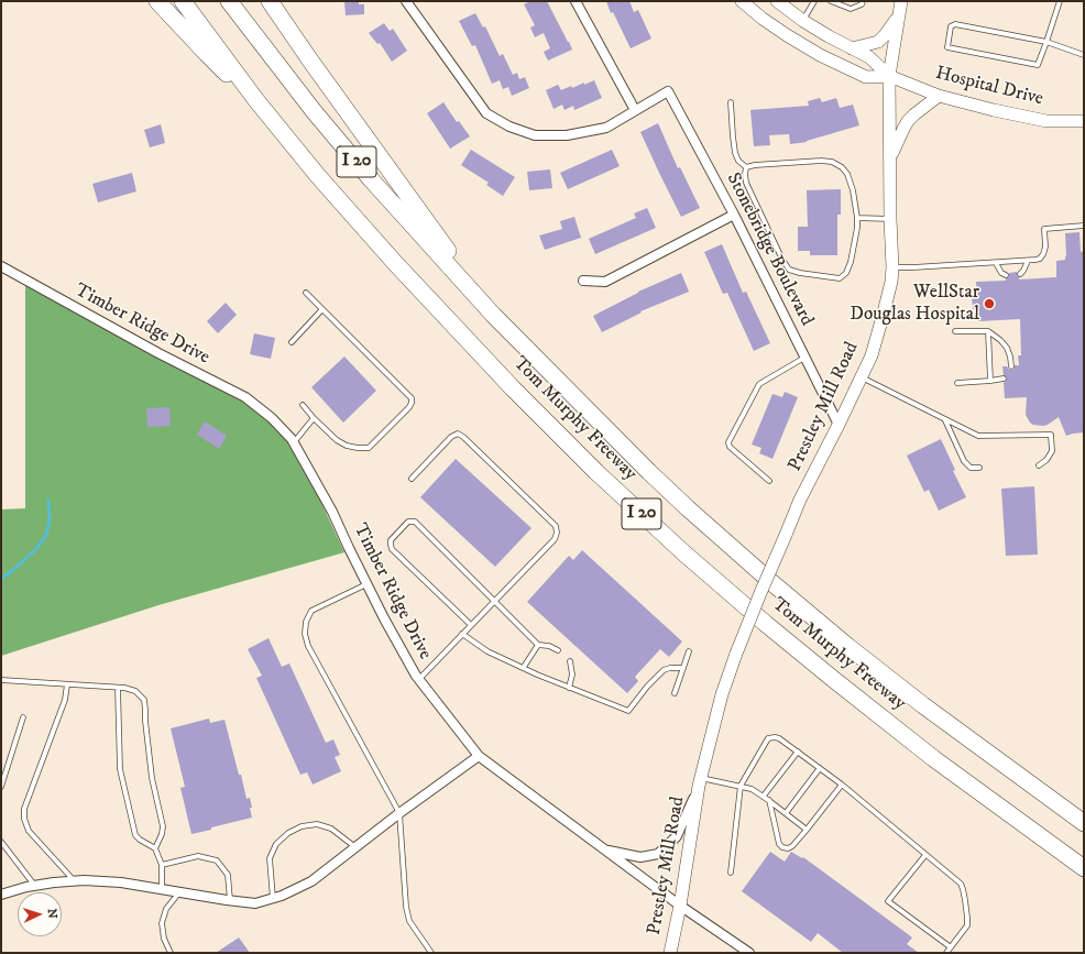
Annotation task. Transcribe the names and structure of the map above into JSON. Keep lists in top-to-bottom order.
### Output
{
  "streets": {
    "highway": ["I 20", "Tom Murphy Freeway"],
    "street": [
      "Hospital Drive",
      "Stonebridge Boulevard",
      "Timber Ridge Drive",
      "Prestley Mill Road"
    ]
  },
  "crossings": [
    ["Hospital Drive", "Prestley Mill Road"],
    ["Stonebridge Boulevard", "Prestley Mill Road"],
    ["Timber Ridge Drive", "Prestley Mill Road"]
  ],
  "places": ["WellStar Douglas Hospital"],
  "north": "right"
}
